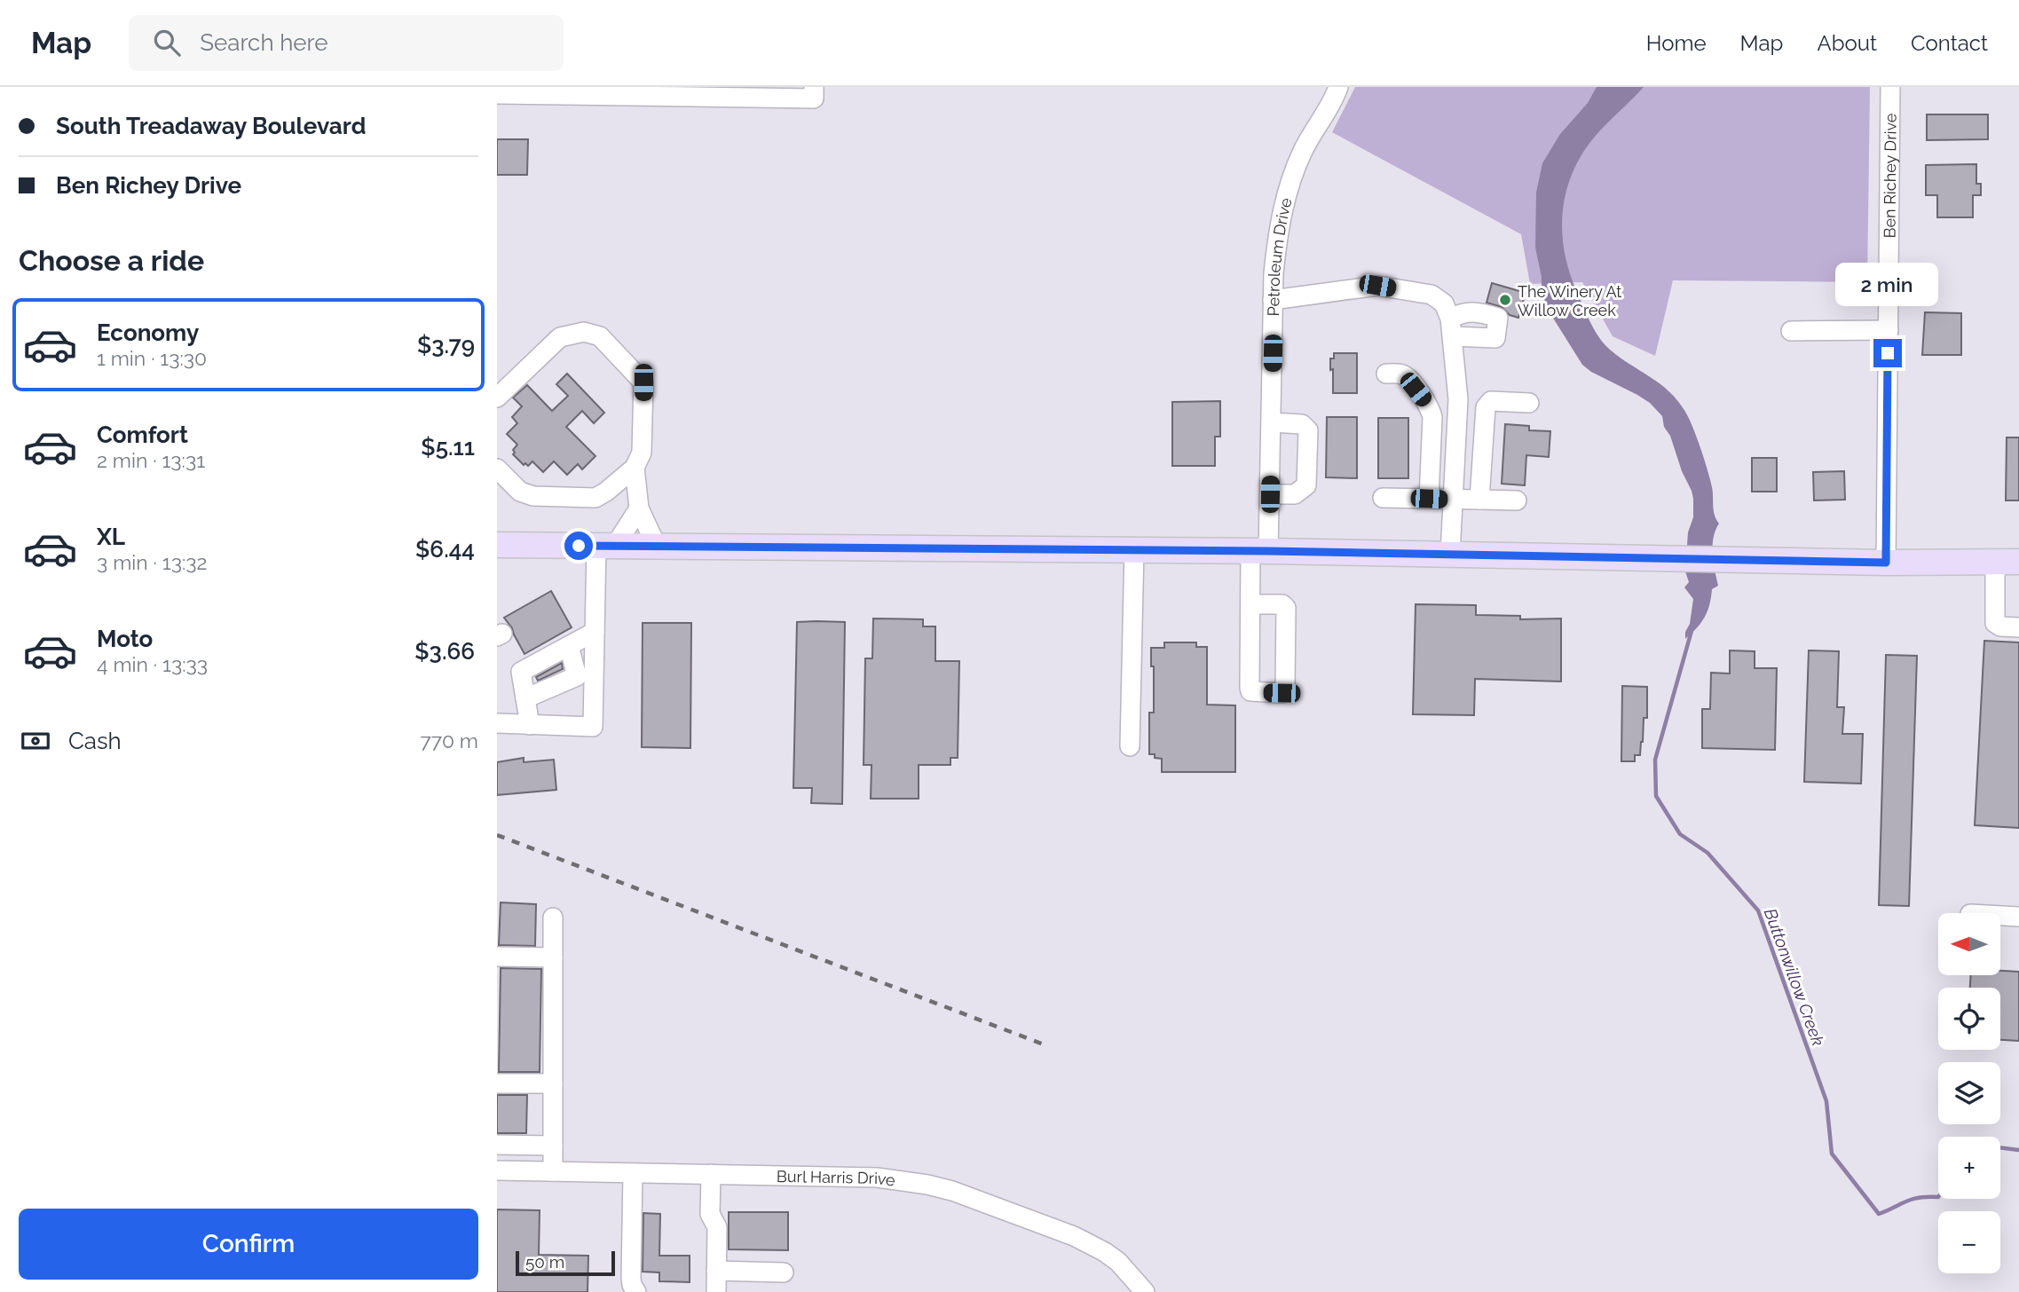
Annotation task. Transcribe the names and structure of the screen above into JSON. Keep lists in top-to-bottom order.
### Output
{
  "streets": {
    "street": ["Ben Richey Drive", "Petroleum Drive", "Burl Harris Drive"]
  },
  "water": ["Buttonwillow Creek"],
  "places": ["The Winery At Willow Creek"],
  "scale_bar": "50 m",
  "north": "left",
  "page": {
    "header": "Map",
    "search": "Search here",
    "nav": [
      "Home",
      "Map",
      "About",
      "Contact"
    ],
    "banner": ["South Treadaway Boulevard", "Ben Richey Drive"],
    "heading": "Choose a ride",
    "bubble": "2 min",
    "list": [
      {
        "name": "Economy",
        "note": "1 min · 13:30",
        "value": "$3.79"
      },
      {
        "name": "Comfort",
        "note": "2 min · 13:31",
        "value": "$5.11"
      },
      {
        "name": "XL",
        "note": "3 min · 13:32",
        "value": "$6.44"
      },
      {
        "name": "Moto",
        "note": "4 min · 13:33",
        "value": "$3.66"
      }
    ],
    "pay": ["Cash", "770 m"],
    "map_buttons": ["+", "−"],
    "buttons": "Confirm",
    "scale": "50 m"
  }
}
